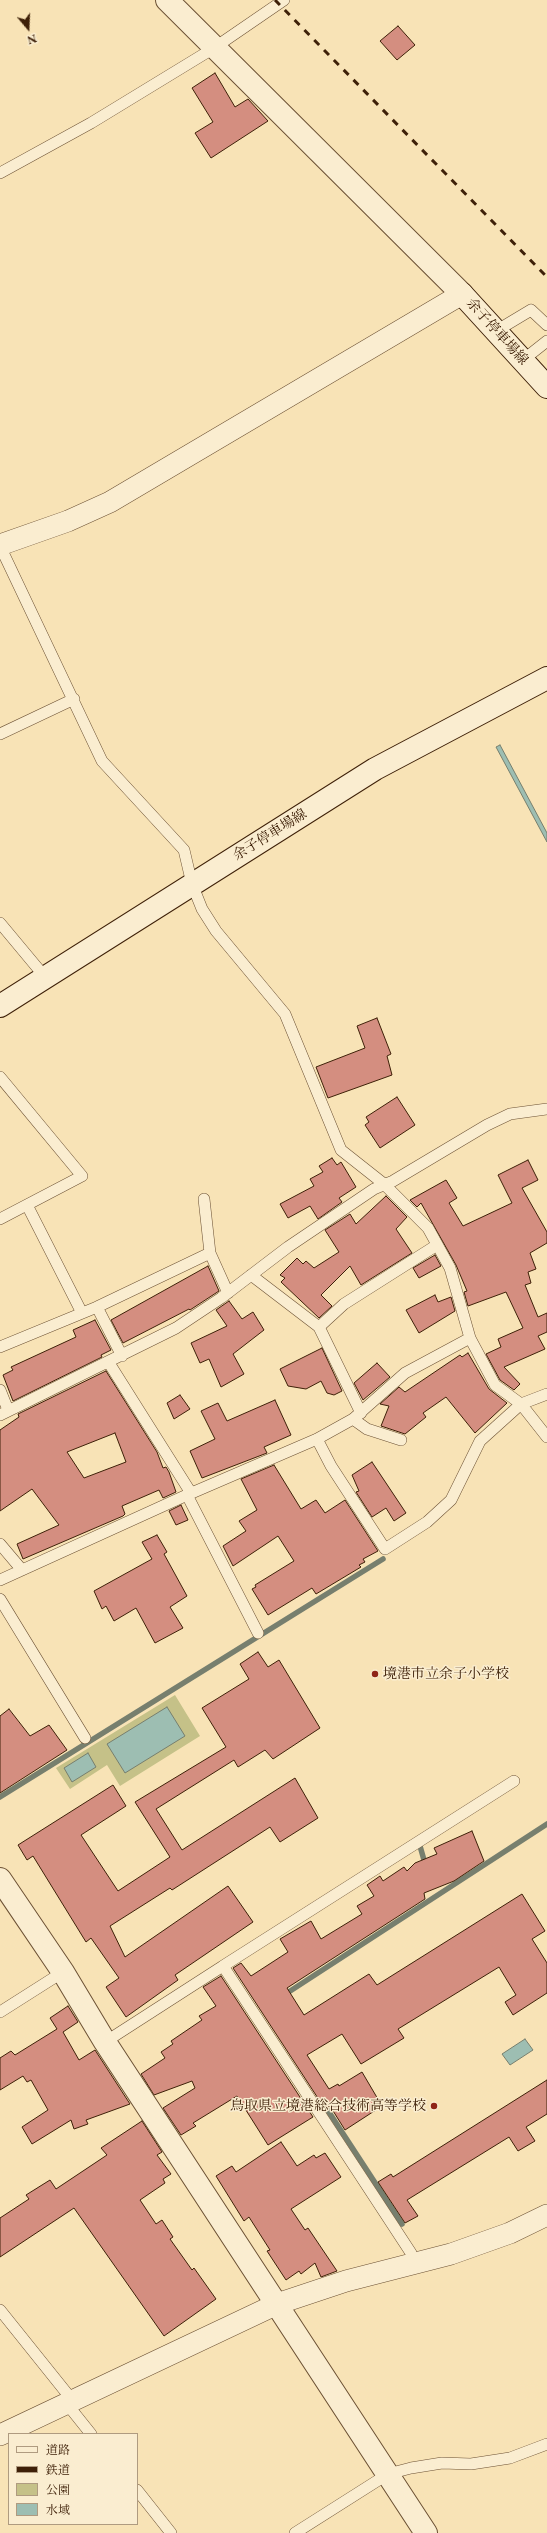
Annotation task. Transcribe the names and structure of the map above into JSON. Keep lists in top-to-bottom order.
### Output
{
  "streets": {
    "street": ["余子停車場線"]
  },
  "places": ["境港市立余子小学校", "鳥取県立境港総合技術高等学校"],
  "legend": [
    "道路",
    "鉄道",
    "公園",
    "水域"
  ],
  "north": "bottom"
}
